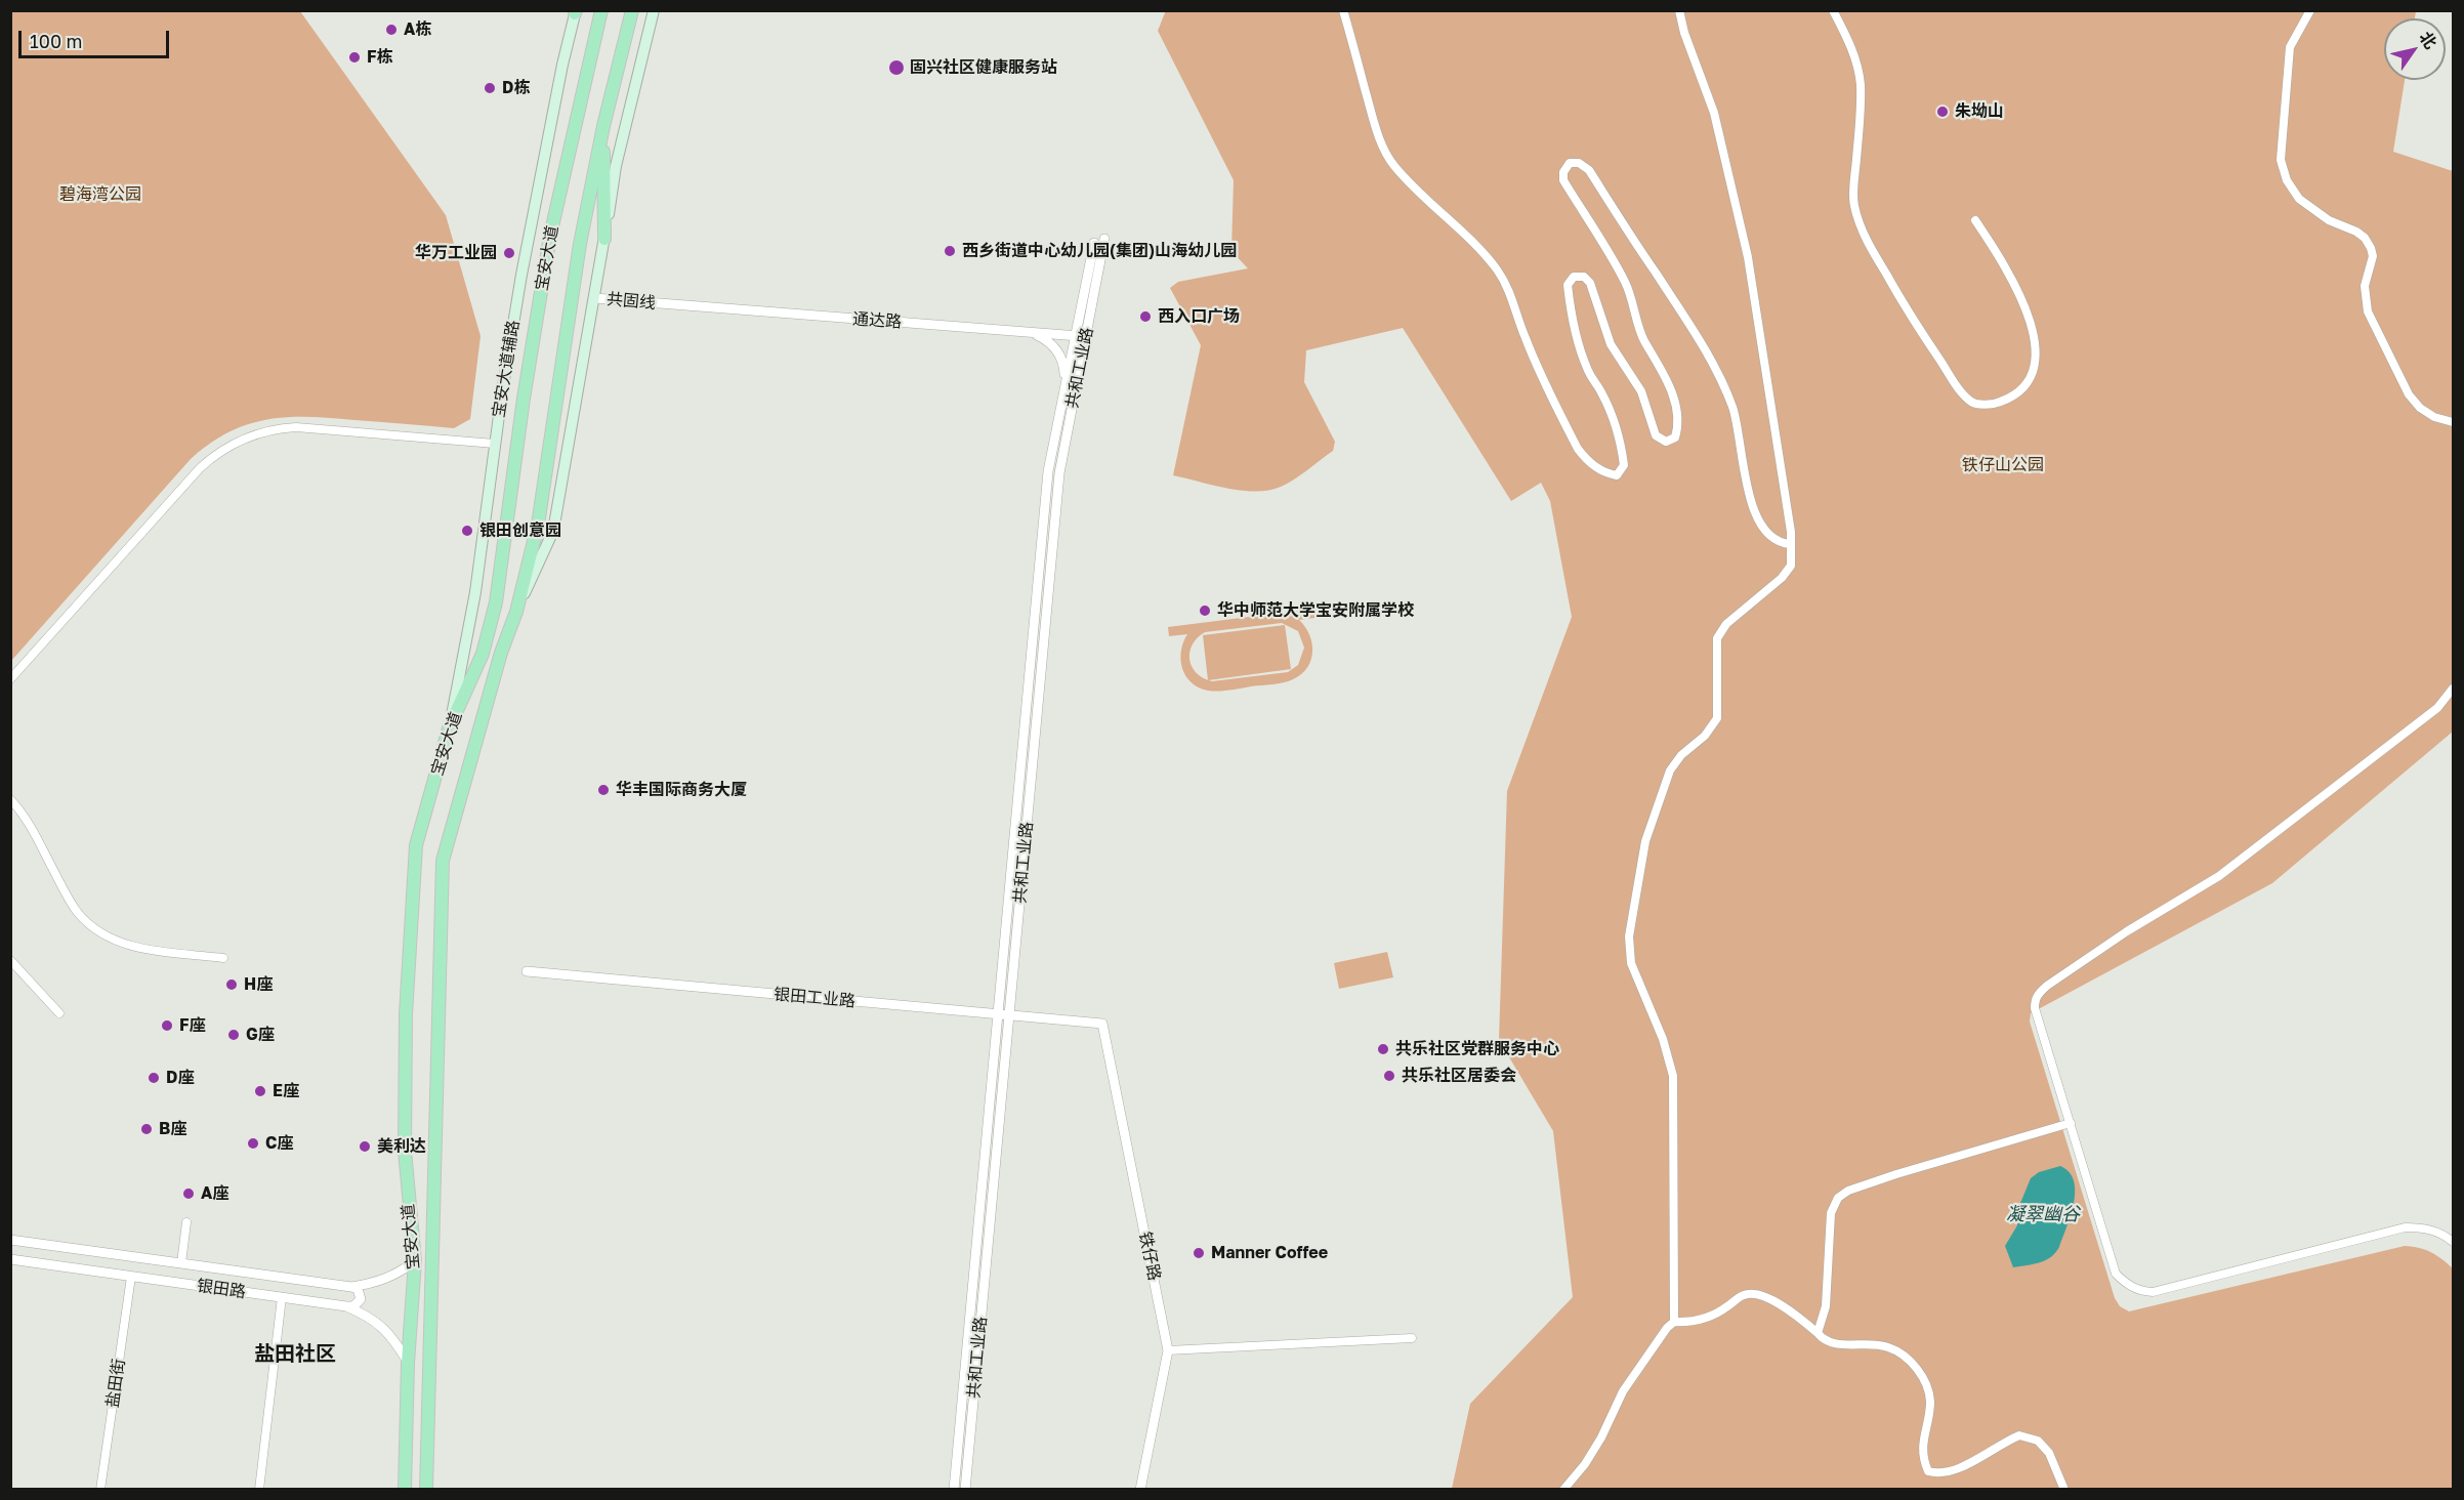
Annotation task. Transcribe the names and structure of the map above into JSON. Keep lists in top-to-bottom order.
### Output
{
  "streets": {
    "main road": ["宝安大道", "宝安大道辅路"],
    "street": [
      "共固线",
      "通达路",
      "共和工业路",
      "银田工业路",
      "铁仔路",
      "银田路",
      "盐田街"
    ]
  },
  "crossings": [
    ["宝安大道", "宝安大道辅路"],
    ["宝安大道", "银田路"],
    ["共固线", "通达路"],
    ["通达路", "共和工业路"],
    ["共和工业路", "银田工业路"],
    ["银田工业路", "铁仔路"],
    ["银田路", "盐田街"]
  ],
  "districts": ["盐田社区"],
  "water": ["凝翠幽谷"],
  "parks": ["碧海湾公园", "铁仔山公园"],
  "places": [
    "A栋",
    "F栋",
    "固兴社区健康服务站",
    "D栋",
    "朱坳山",
    "西乡街道中心幼儿园(集团)山海幼儿园",
    "华万工业园",
    "西入口广场",
    "银田创意园",
    "华中师范大学宝安附属学校",
    "华丰国际商务大厦",
    "H座",
    "F座",
    "G座",
    "共乐社区党群服务中心",
    "共乐社区居委会",
    "D座",
    "E座",
    "B座",
    "C座",
    "美利达",
    "A座",
    "Manner Coffee"
  ],
  "scale_bar": "100 m",
  "north": "top right"
}
